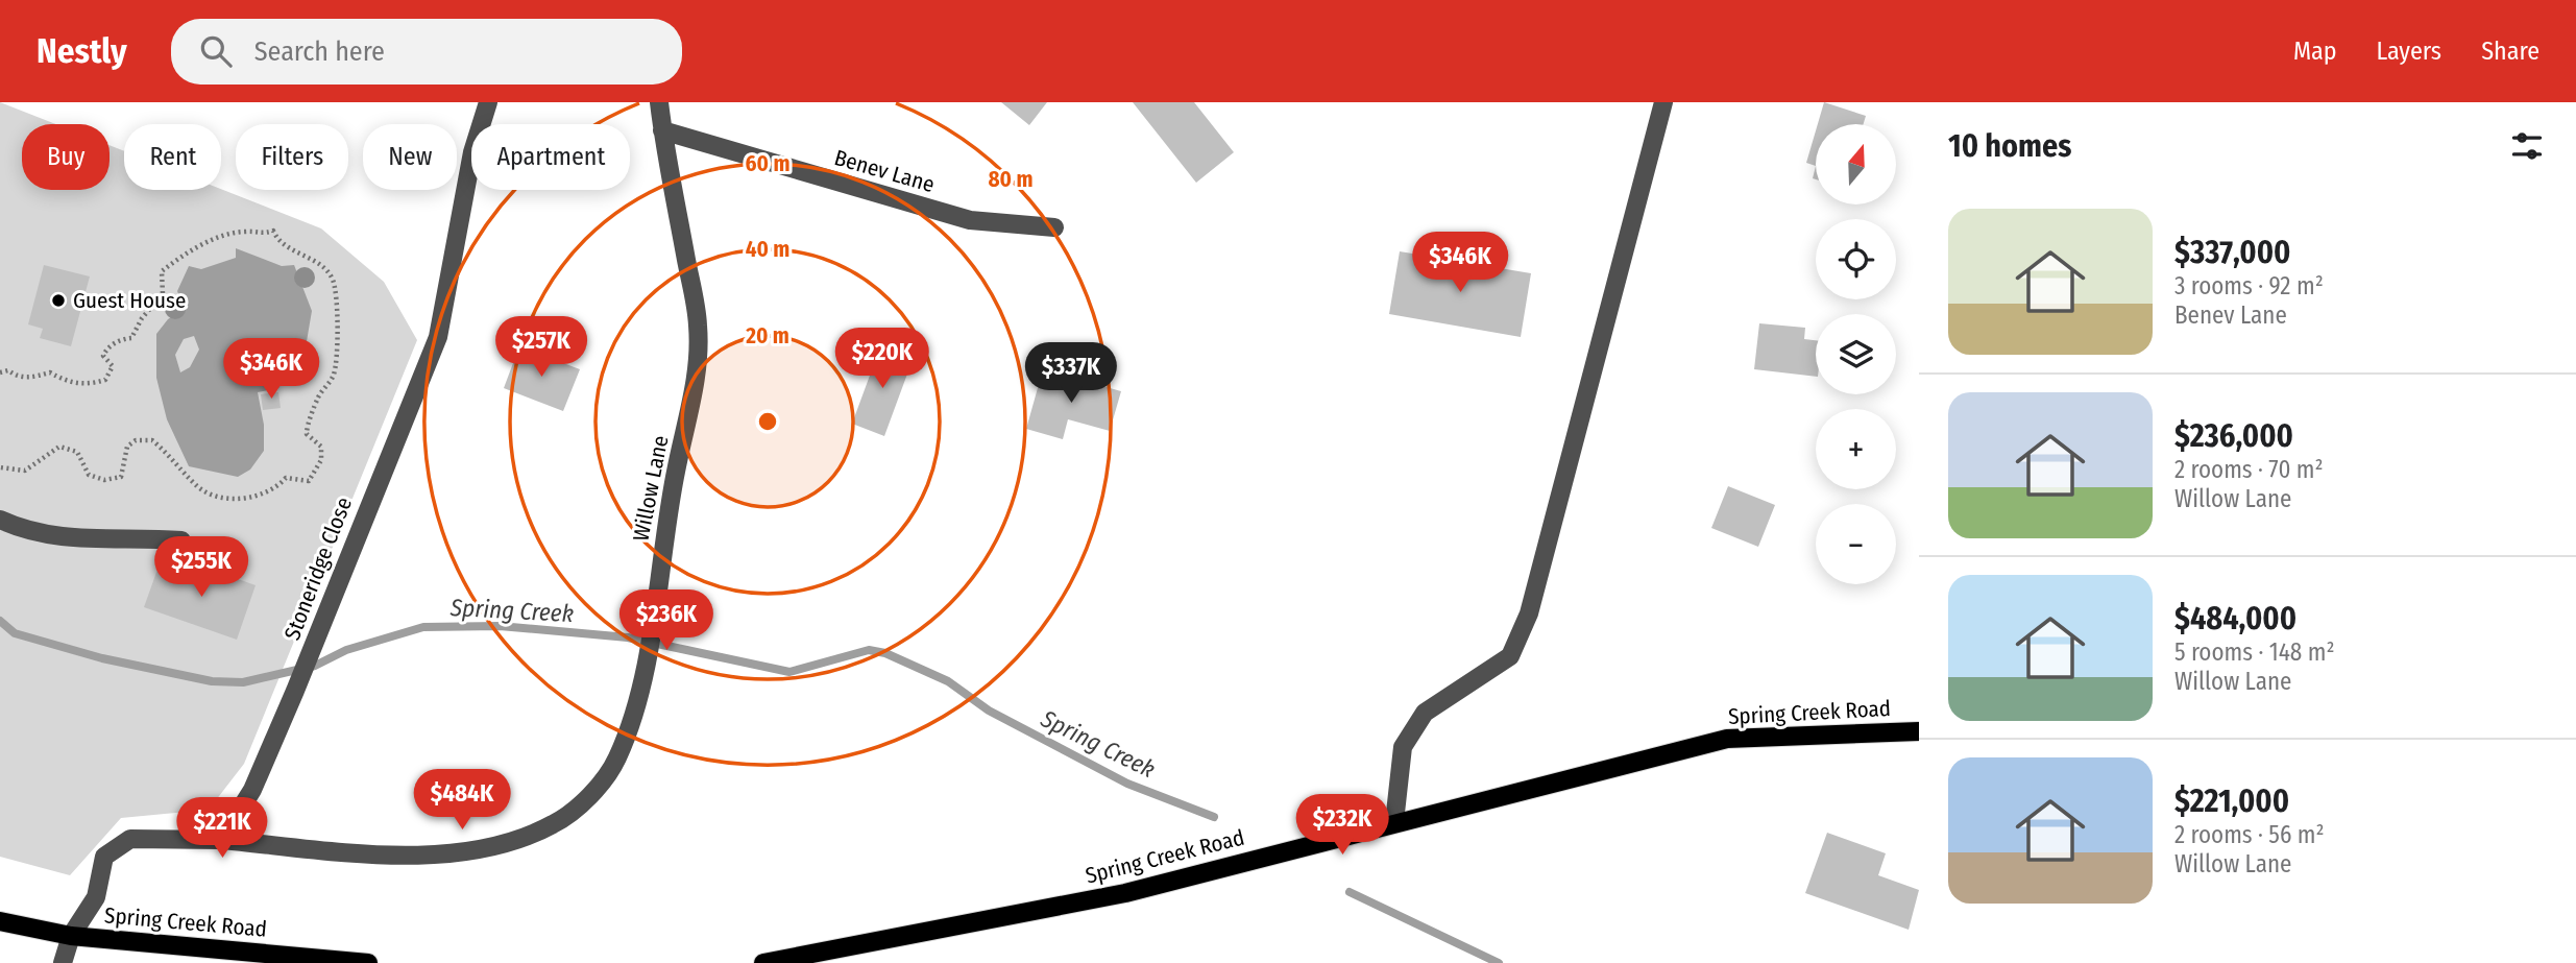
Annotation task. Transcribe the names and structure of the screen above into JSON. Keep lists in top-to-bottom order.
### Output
{
  "streets": {
    "main road": ["Spring Creek Road"],
    "street": ["Benev Lane", "Willow Lane", "Stoneridge Close"]
  },
  "crossings": [
    ["Benev Lane", "Willow Lane"],
    ["Willow Lane", "Stoneridge Close"]
  ],
  "water": ["Spring Creek"],
  "places": ["Guest House"],
  "north": "top",
  "page": {
    "header": "Nestly",
    "search": "Search here",
    "nav": ["Map", "Layers", "Share"],
    "heading": "10 homes",
    "map_buttons": ["+", "−"],
    "chip": [
      "Buy",
      "Rent",
      "Filters",
      "New",
      "Apartment"
    ],
    "list": [
      {
        "name": "$337,000",
        "note": "3 rooms · 92 m² · Benev Lane"
      },
      {
        "name": "$236,000",
        "note": "2 rooms · 70 m² · Willow Lane"
      },
      {
        "name": "$484,000",
        "note": "5 rooms · 148 m² · Willow Lane"
      },
      {
        "name": "$221,000",
        "note": "2 rooms · 56 m² · Willow Lane"
      }
    ],
    "price": [
      "$346K",
      "$257K",
      "$220K",
      "$346K",
      "$337K",
      "$255K",
      "$236K",
      "$484K",
      "$232K",
      "$221K"
    ]
  },
  "rings": [
    "60 m",
    "80 m",
    "40 m",
    "20 m"
  ]
}
